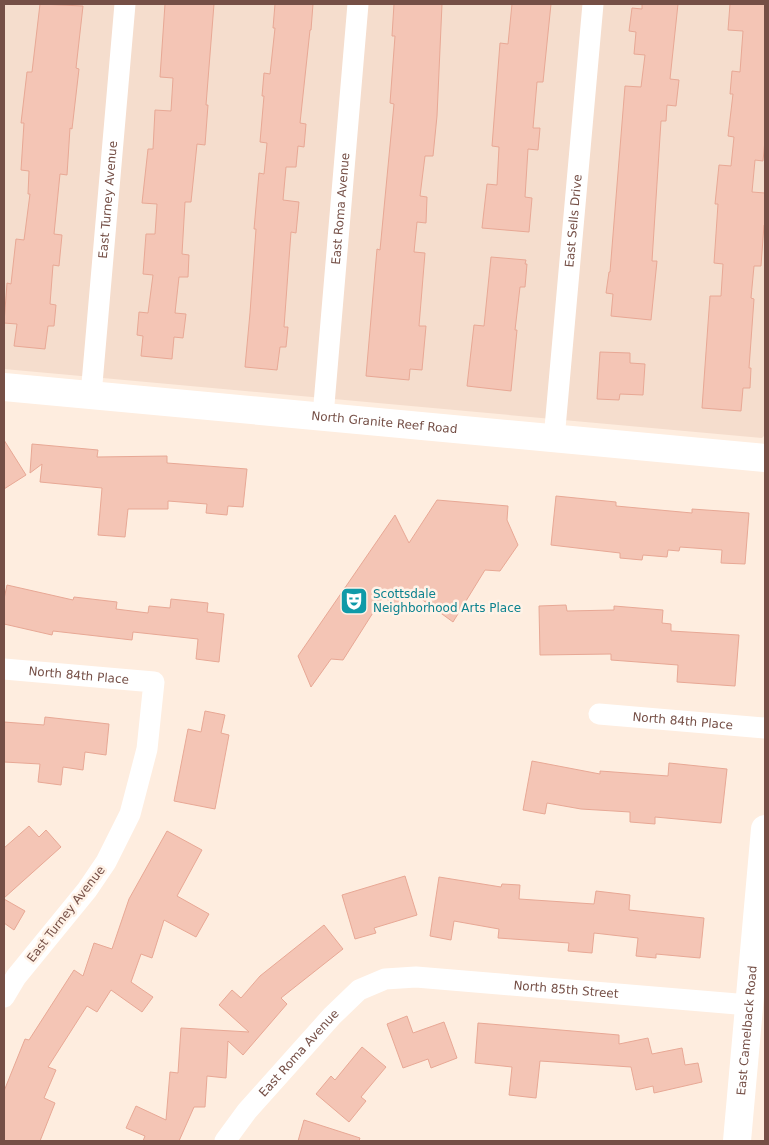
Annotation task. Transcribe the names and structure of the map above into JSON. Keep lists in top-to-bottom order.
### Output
{
  "streets": {
    "street": [
      "East Turney Avenue",
      "East Roma Avenue",
      "East Sells Drive",
      "North Granite Reef Road",
      "North 84th Place",
      "North 85th Street",
      "East Camelback Road"
    ]
  },
  "crossings": [
    ["East Turney Avenue", "North Granite Reef Road"],
    ["East Turney Avenue", "North 84th Place"],
    ["East Roma Avenue", "North Granite Reef Road"],
    ["East Roma Avenue", "North 85th Street"],
    ["East Sells Drive", "North Granite Reef Road"],
    ["North 85th Street", "East Camelback Road"]
  ],
  "places": {
    "theatre": ["Scottsdale Neighborhood Arts Place"]
  }
}
